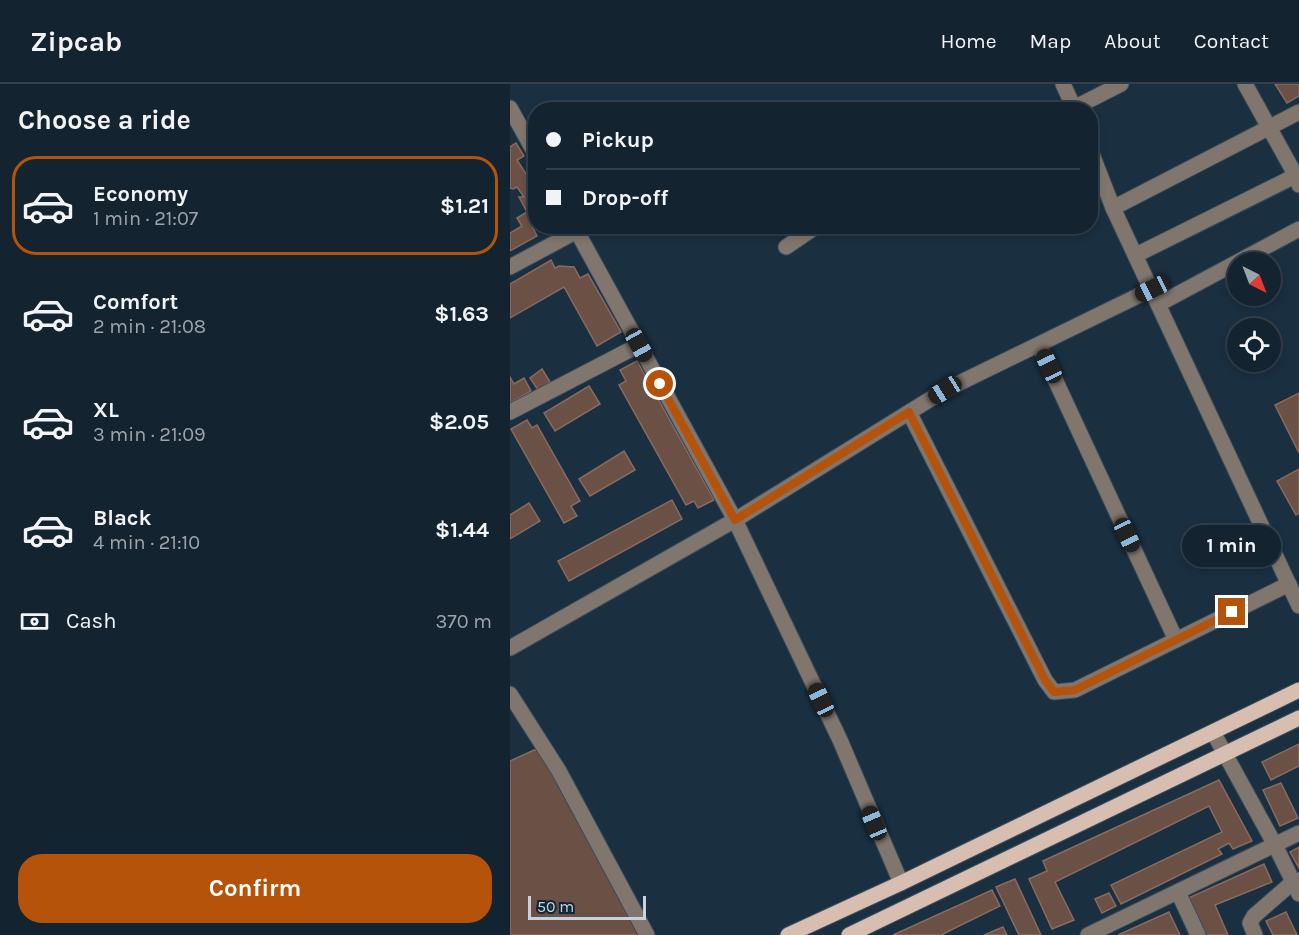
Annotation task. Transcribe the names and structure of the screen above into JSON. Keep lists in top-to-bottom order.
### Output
{
  "scale_bar": "50 m",
  "north": "bottom right",
  "page": {
    "header": "Zipcab",
    "nav": [
      "Home",
      "Map",
      "About",
      "Contact"
    ],
    "heading": "Choose a ride",
    "banner": ["Pickup", "Drop-off"],
    "list": [
      {
        "name": "Economy",
        "note": "1 min · 21:07",
        "value": "$1.21"
      },
      {
        "name": "Comfort",
        "note": "2 min · 21:08",
        "value": "$1.63"
      },
      {
        "name": "XL",
        "note": "3 min · 21:09",
        "value": "$2.05"
      },
      {
        "name": "Black",
        "note": "4 min · 21:10",
        "value": "$1.44"
      }
    ],
    "bubble": "1 min",
    "pay": ["Cash", "370 m"],
    "buttons": "Confirm",
    "scale": "50 m"
  }
}
